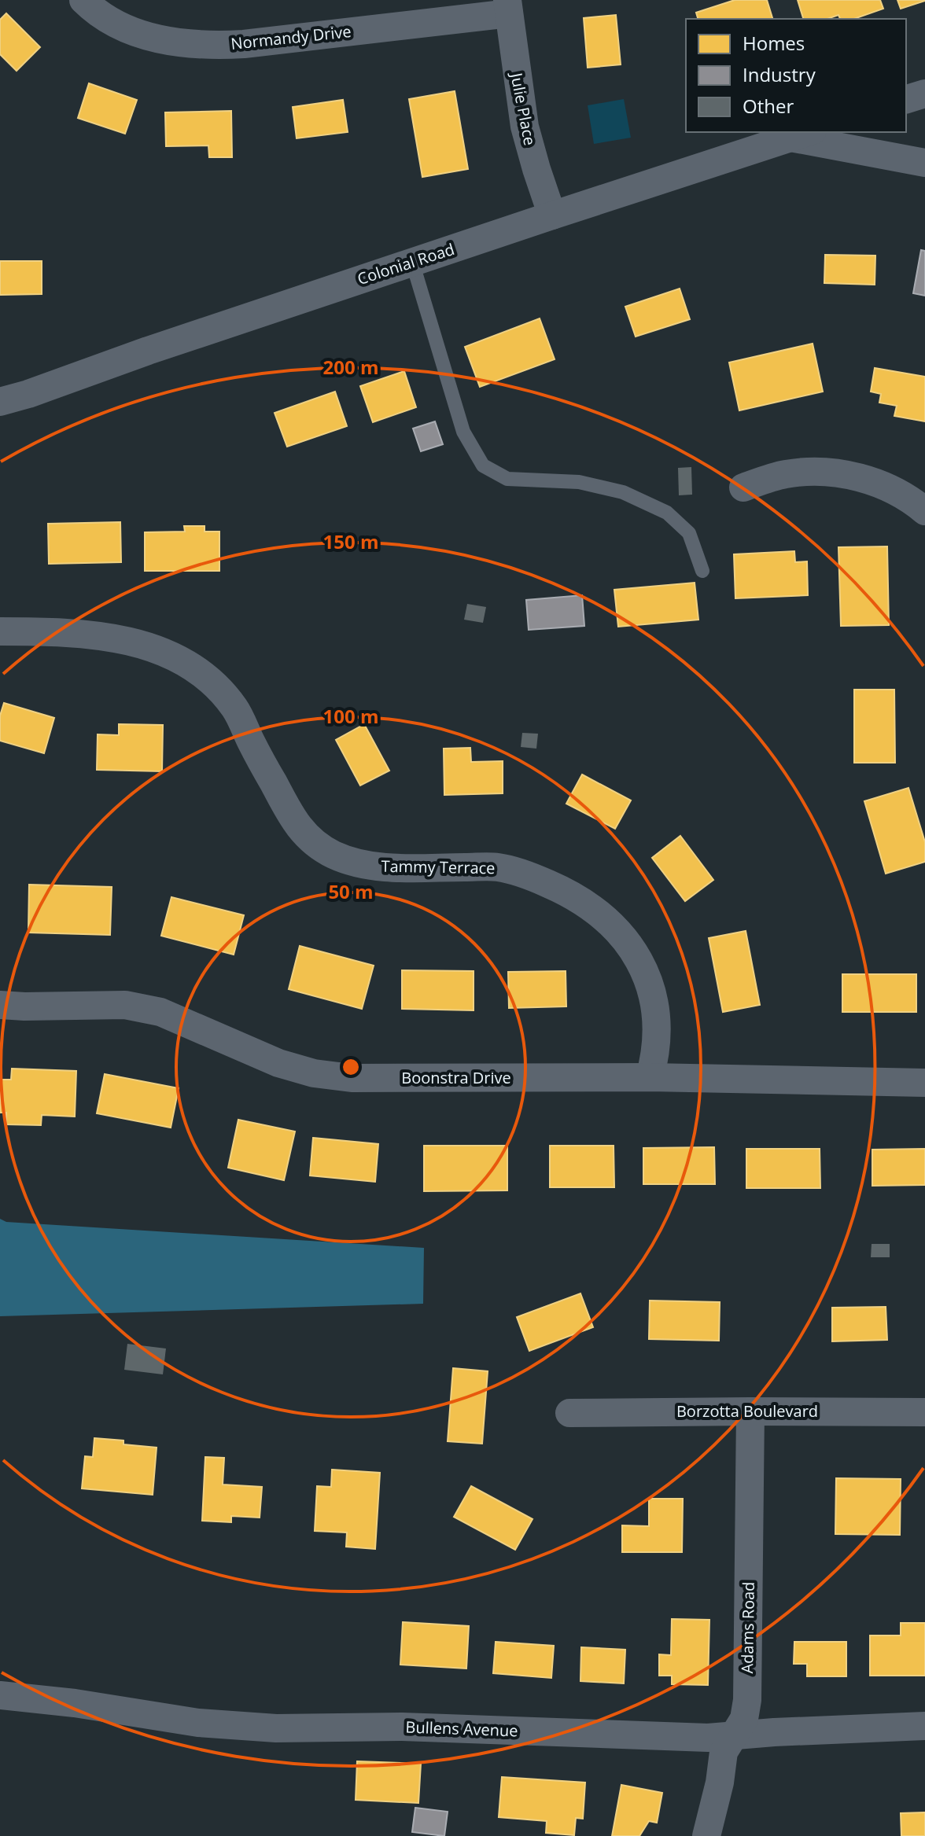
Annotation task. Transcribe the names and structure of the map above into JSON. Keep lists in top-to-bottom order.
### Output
{
  "streets": {
    "street": [
      "Normandy Drive",
      "Julie Place",
      "Colonial Road",
      "Tammy Terrace",
      "Boonstra Drive",
      "Borzotta Boulevard",
      "Adams Road",
      "Bullens Avenue"
    ]
  },
  "crossings": [
    ["Normandy Drive", "Julie Place"],
    ["Julie Place", "Colonial Road"],
    ["Tammy Terrace", "Boonstra Drive"],
    ["Borzotta Boulevard", "Adams Road"],
    ["Adams Road", "Bullens Avenue"]
  ],
  "legend": ["Homes", "Industry", "Other"],
  "rings": [
    "200 m",
    "150 m",
    "100 m",
    "50 m"
  ]
}
